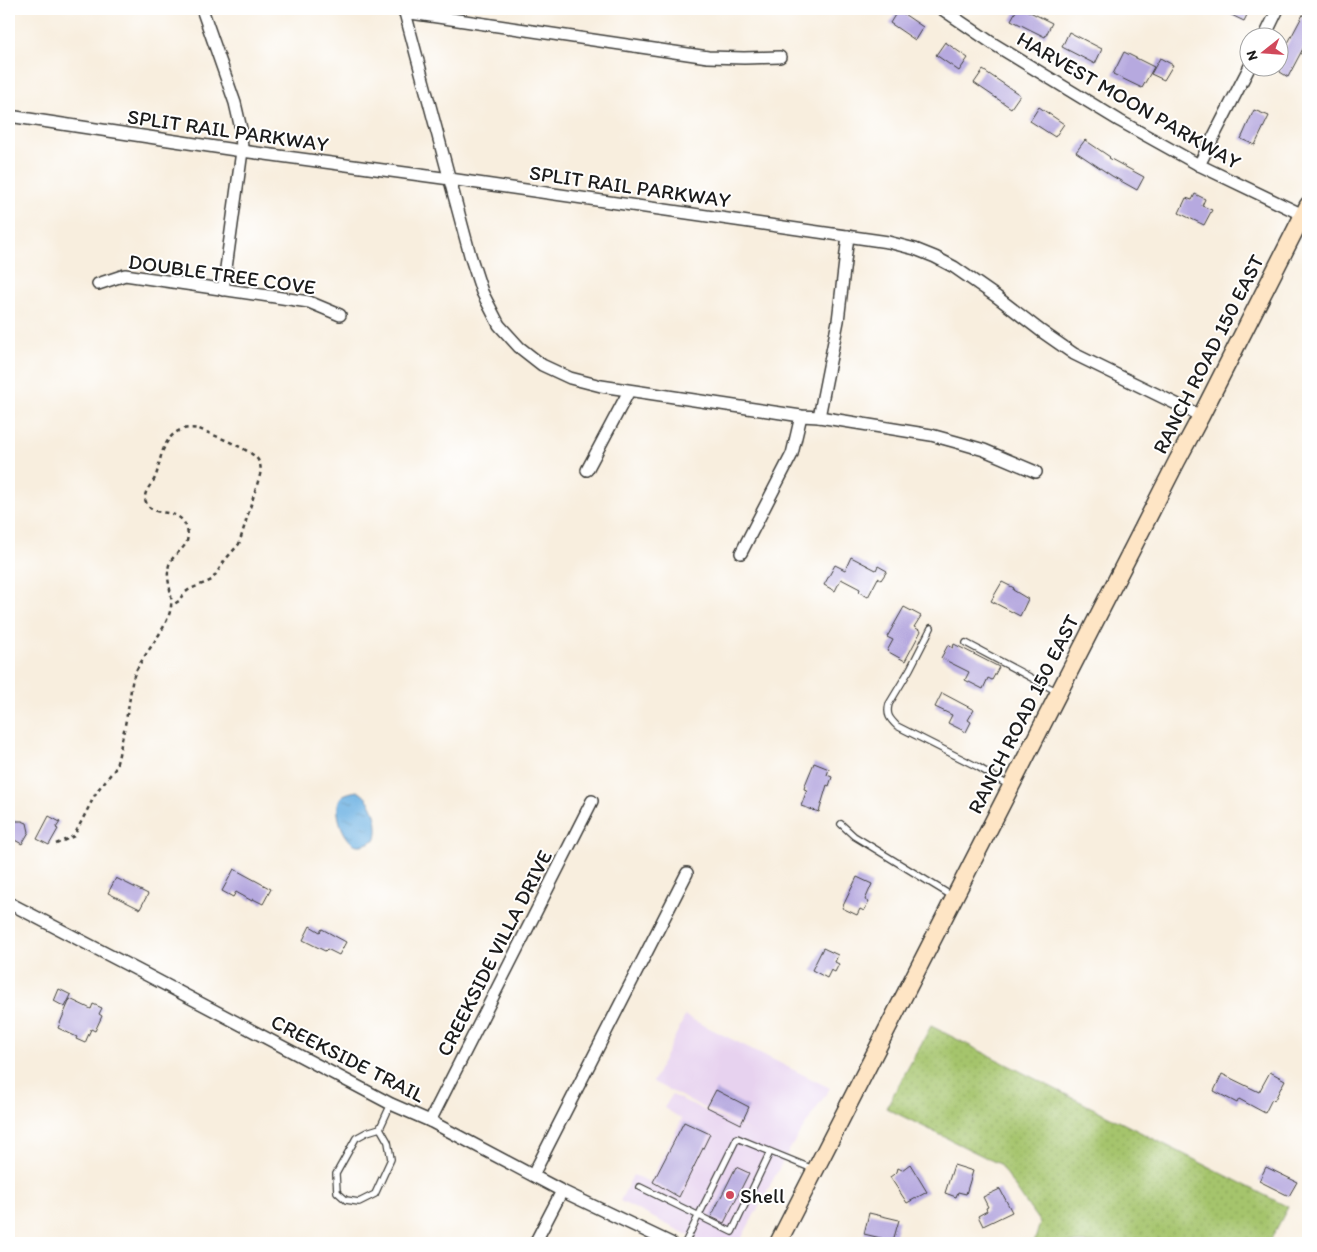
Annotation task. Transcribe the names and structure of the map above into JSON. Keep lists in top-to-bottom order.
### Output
{
  "streets": {
    "main road": ["RANCH ROAD 150 EAST"],
    "street": [
      "HARVEST MOON PARKWAY",
      "SPLIT RAIL PARKWAY",
      "DOUBLE TREE COVE",
      "CREEKSIDE VILLA DRIVE",
      "CREEKSIDE TRAIL"
    ]
  },
  "crossings": [
    ["HARVEST MOON PARKWAY", "RANCH ROAD 150 EAST"],
    ["SPLIT RAIL PARKWAY", "RANCH ROAD 150 EAST"],
    ["CREEKSIDE VILLA DRIVE", "CREEKSIDE TRAIL"]
  ],
  "places": ["Shell"],
  "north": "left"
}
